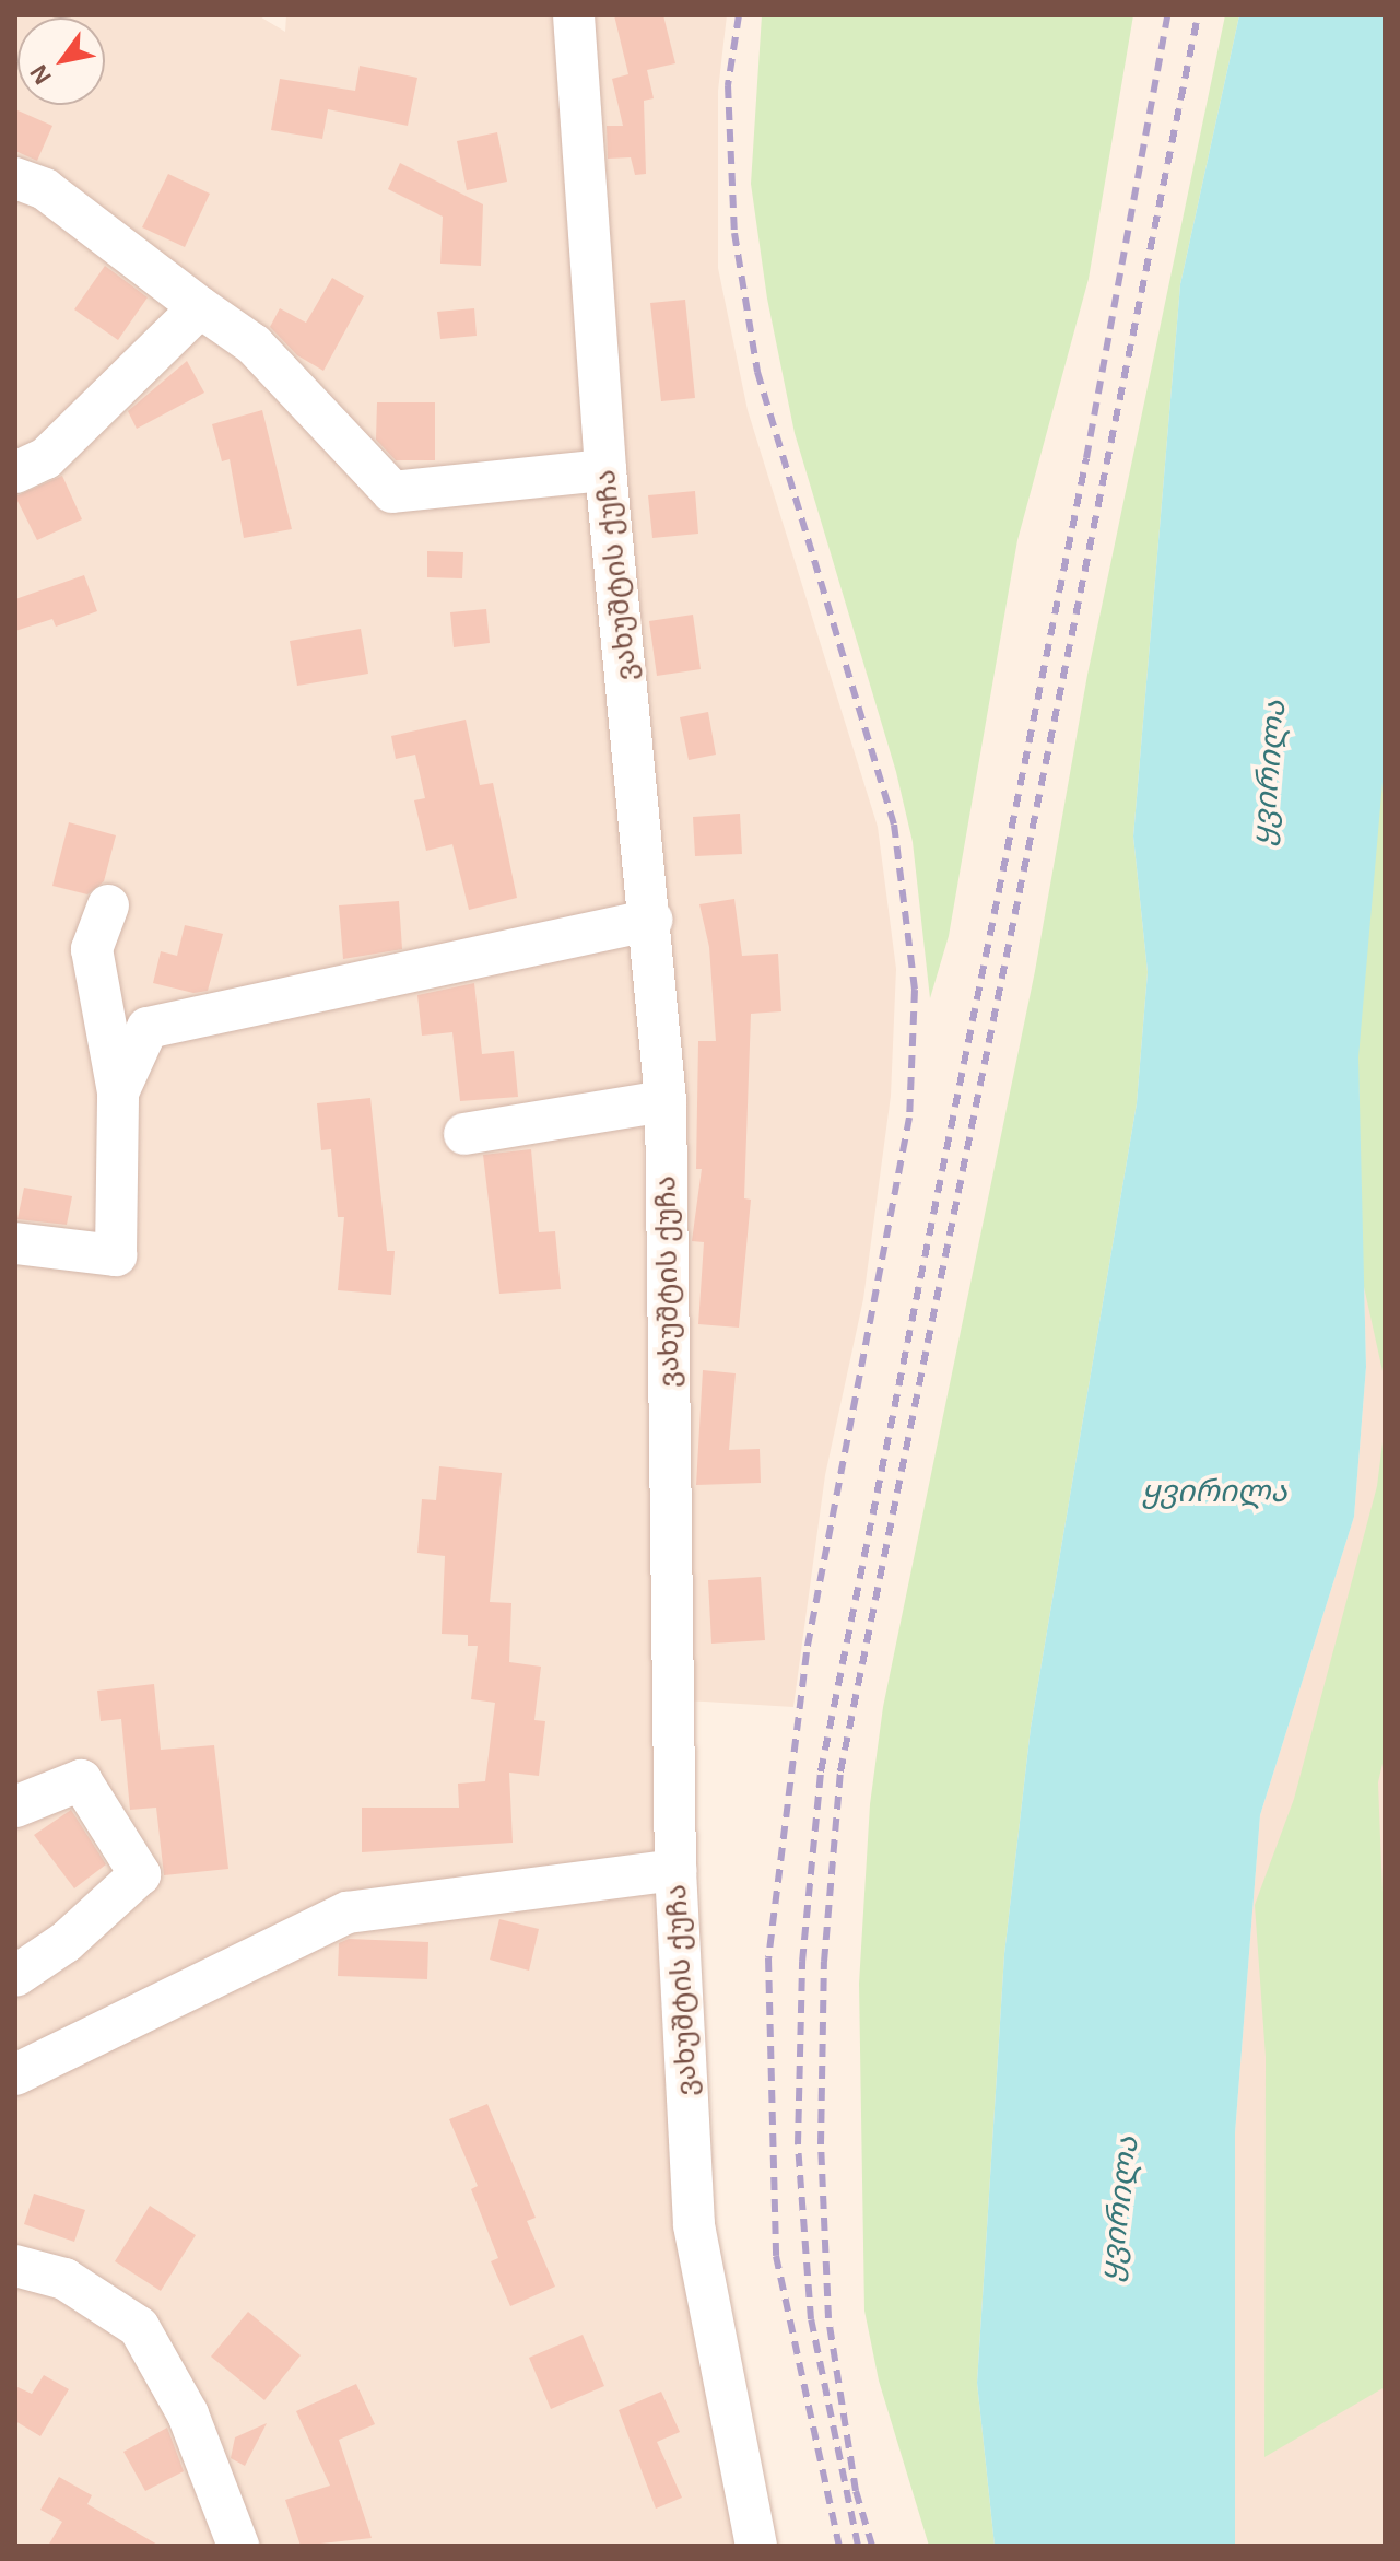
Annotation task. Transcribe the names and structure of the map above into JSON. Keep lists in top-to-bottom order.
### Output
{
  "streets": {
    "street": ["ვახუშტის ქუჩა"]
  },
  "water": ["ყვირილა"],
  "north": "bottom left"
}
